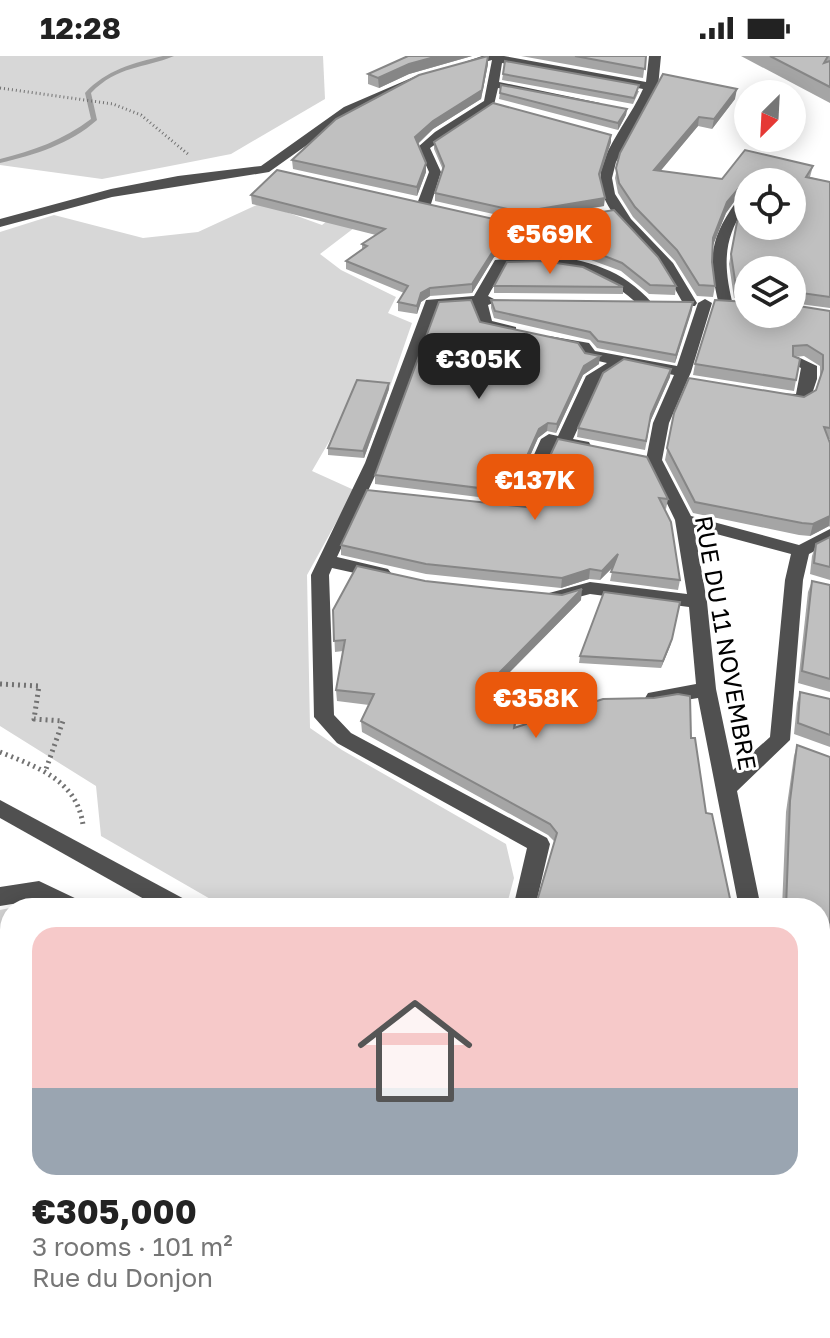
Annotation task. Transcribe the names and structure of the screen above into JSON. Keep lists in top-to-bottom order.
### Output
{
  "streets": {
    "street": ["RUE DU 11 NOVEMBRE"]
  },
  "north": "bottom left",
  "page": {
    "status": "12:28",
    "price": [
      "€569K",
      "€305K",
      "€137K",
      "€358K"
    ],
    "list": [
      {
        "name": "€305,000",
        "note": "3 rooms · 101 m² · Rue du Donjon"
      }
    ]
  }
}
